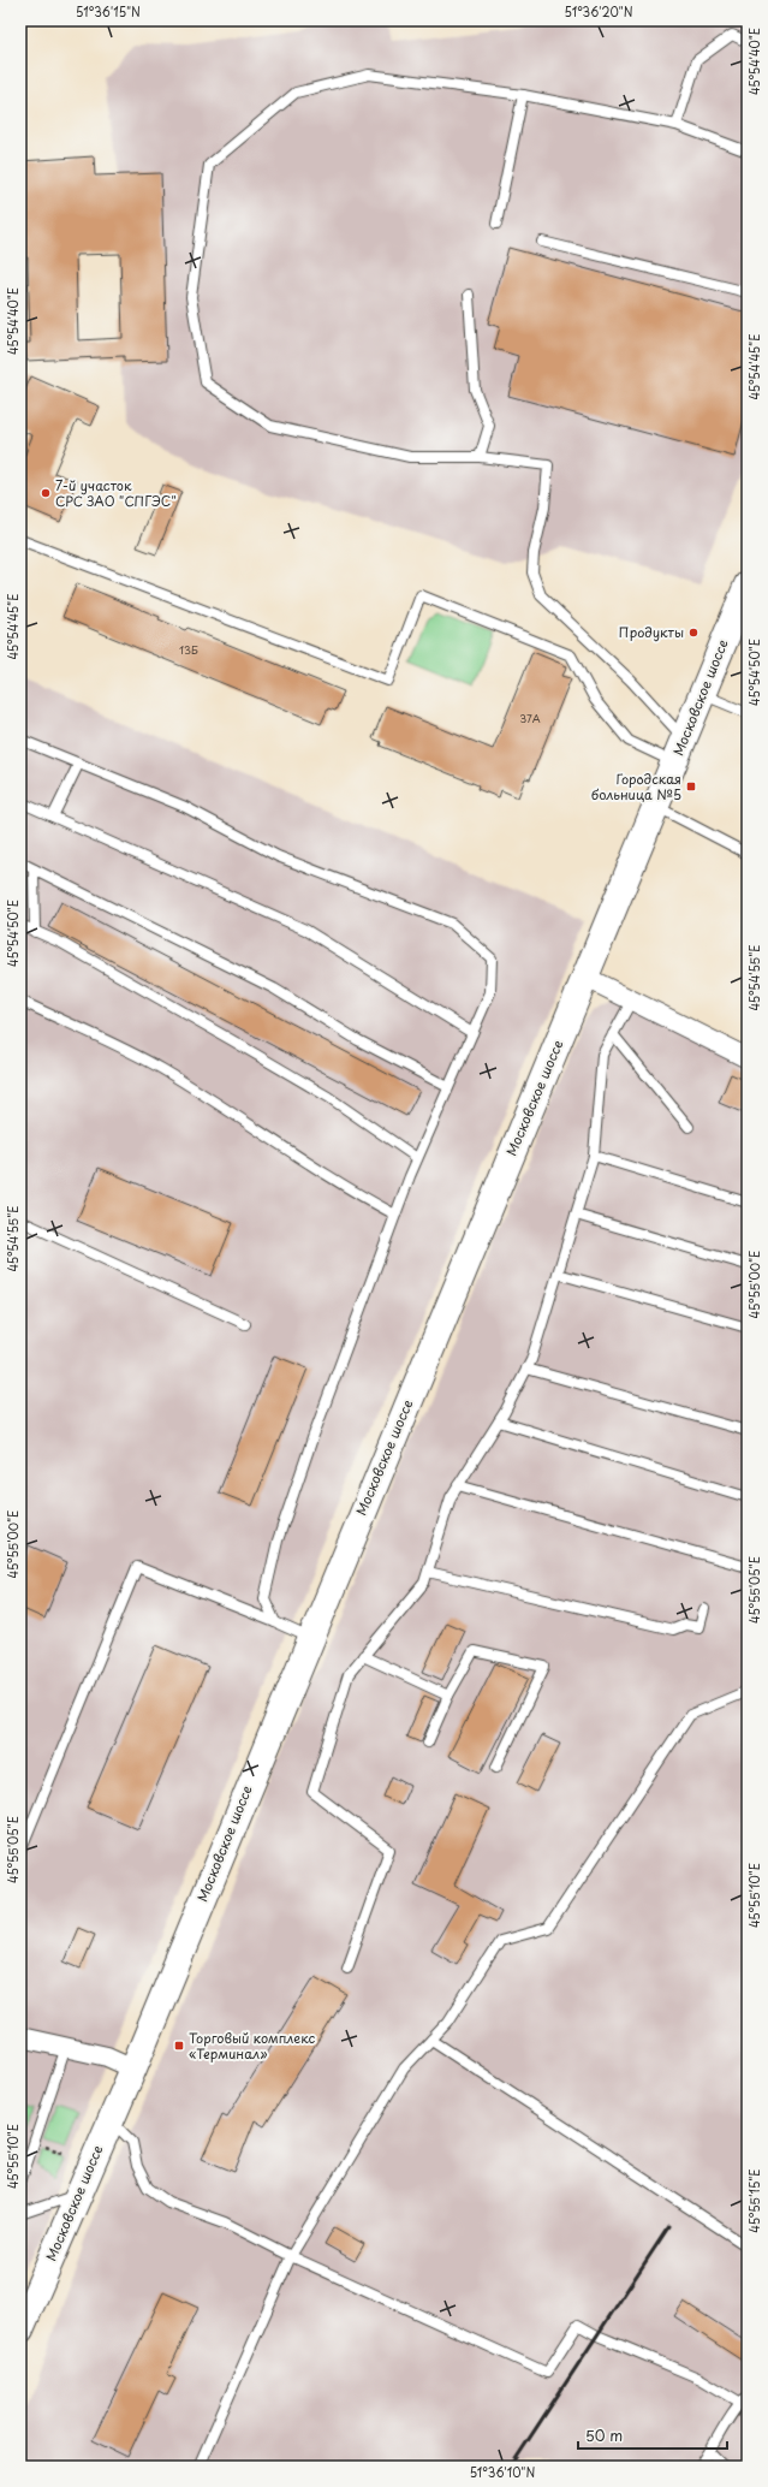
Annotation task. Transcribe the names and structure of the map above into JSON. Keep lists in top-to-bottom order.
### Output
{
  "streets": {
    "main road": ["Московское шоссе"]
  },
  "places": {
    "other": ["7-й участок СРС ЗАО \"СПГЭС\"", "Продукты"],
    "transit": ["Городская больница №5", "Торговый комплекс «Терминал»"]
  },
  "house_numbers": ["13Б", "37А"],
  "scale_bar": "50 m",
  "coordinates": [
    "51°36'15\"N",
    "51°36'20\"N",
    "45°54'40\"E",
    "45°54'45\"E",
    "45°54'50\"E",
    "45°54'55\"E",
    "45°55'00\"E",
    "45°55'05\"E",
    "45°55'10\"E",
    "45°55'15\"E",
    "51°36'10\"N"
  ]
}
